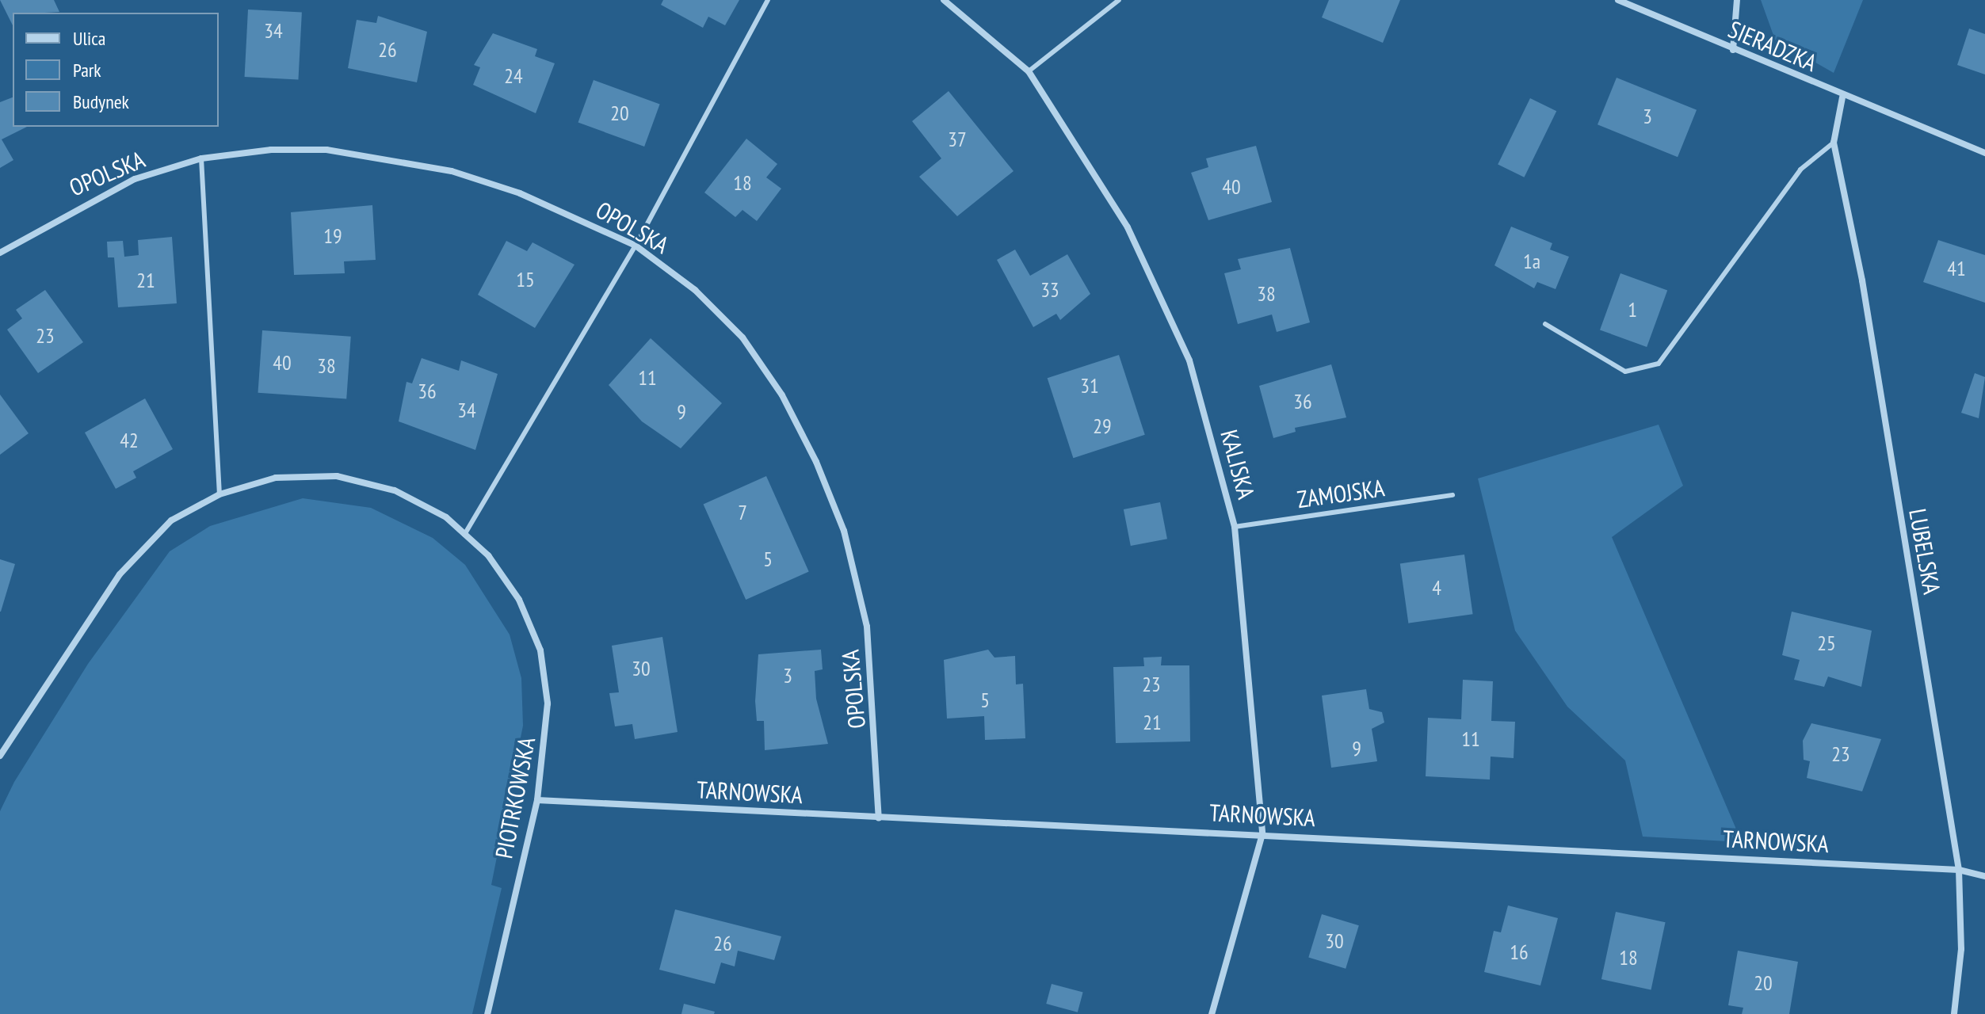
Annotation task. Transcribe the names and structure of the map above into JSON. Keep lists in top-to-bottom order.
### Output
{
  "streets": {
    "street": [
      "SIERADZKA",
      "OPOLSKA",
      "KALISKA",
      "LUBELSKA",
      "TARNOWSKA",
      "PIOTRKOWSKA"
    ],
    "lane": ["ZAMOJSKA"]
  },
  "crossings": [
    ["SIERADZKA", "LUBELSKA"],
    ["OPOLSKA", "TARNOWSKA"],
    ["KALISKA", "ZAMOJSKA"],
    ["KALISKA", "TARNOWSKA"],
    ["LUBELSKA", "TARNOWSKA"],
    ["TARNOWSKA", "PIOTRKOWSKA"]
  ],
  "house_numbers": [
    "34",
    "26",
    "24",
    "20",
    "3",
    "37",
    "18",
    "40",
    "19",
    "1a",
    "41",
    "15",
    "21",
    "33",
    "38",
    "1",
    "23",
    "40",
    "38",
    "11",
    "31",
    "36",
    "36",
    "34",
    "9",
    "29",
    "42",
    "7",
    "5",
    "4",
    "25",
    "30",
    "3",
    "23",
    "5",
    "21",
    "11",
    "9",
    "23",
    "30",
    "26",
    "16",
    "18",
    "20"
  ],
  "legend": ["Ulica", "Park", "Budynek"]
}
